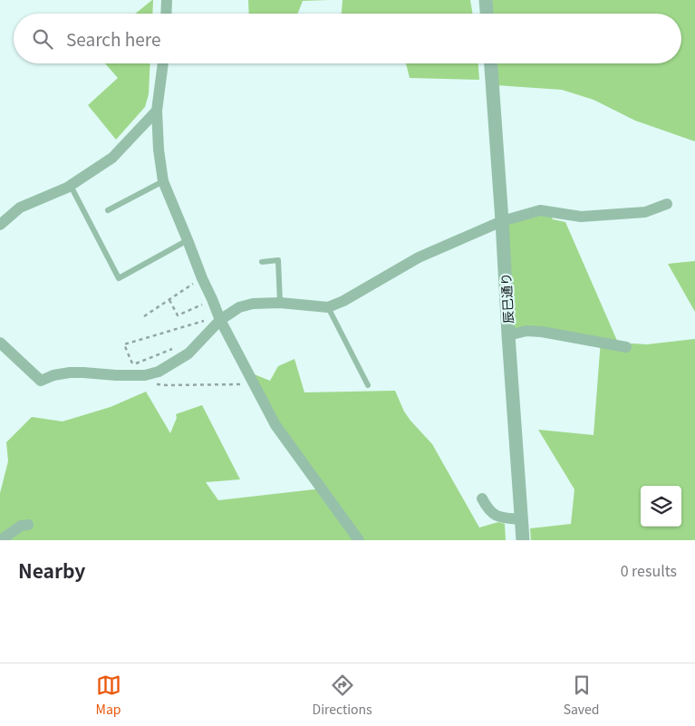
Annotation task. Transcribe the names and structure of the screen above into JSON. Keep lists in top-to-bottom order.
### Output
{
  "streets": {
    "street": ["辰巳通り"]
  },
  "page": {
    "search": "Search here",
    "heading": ["Nearby", "0 results"],
    "nav": ["Map", "Directions", "Saved"]
  }
}
